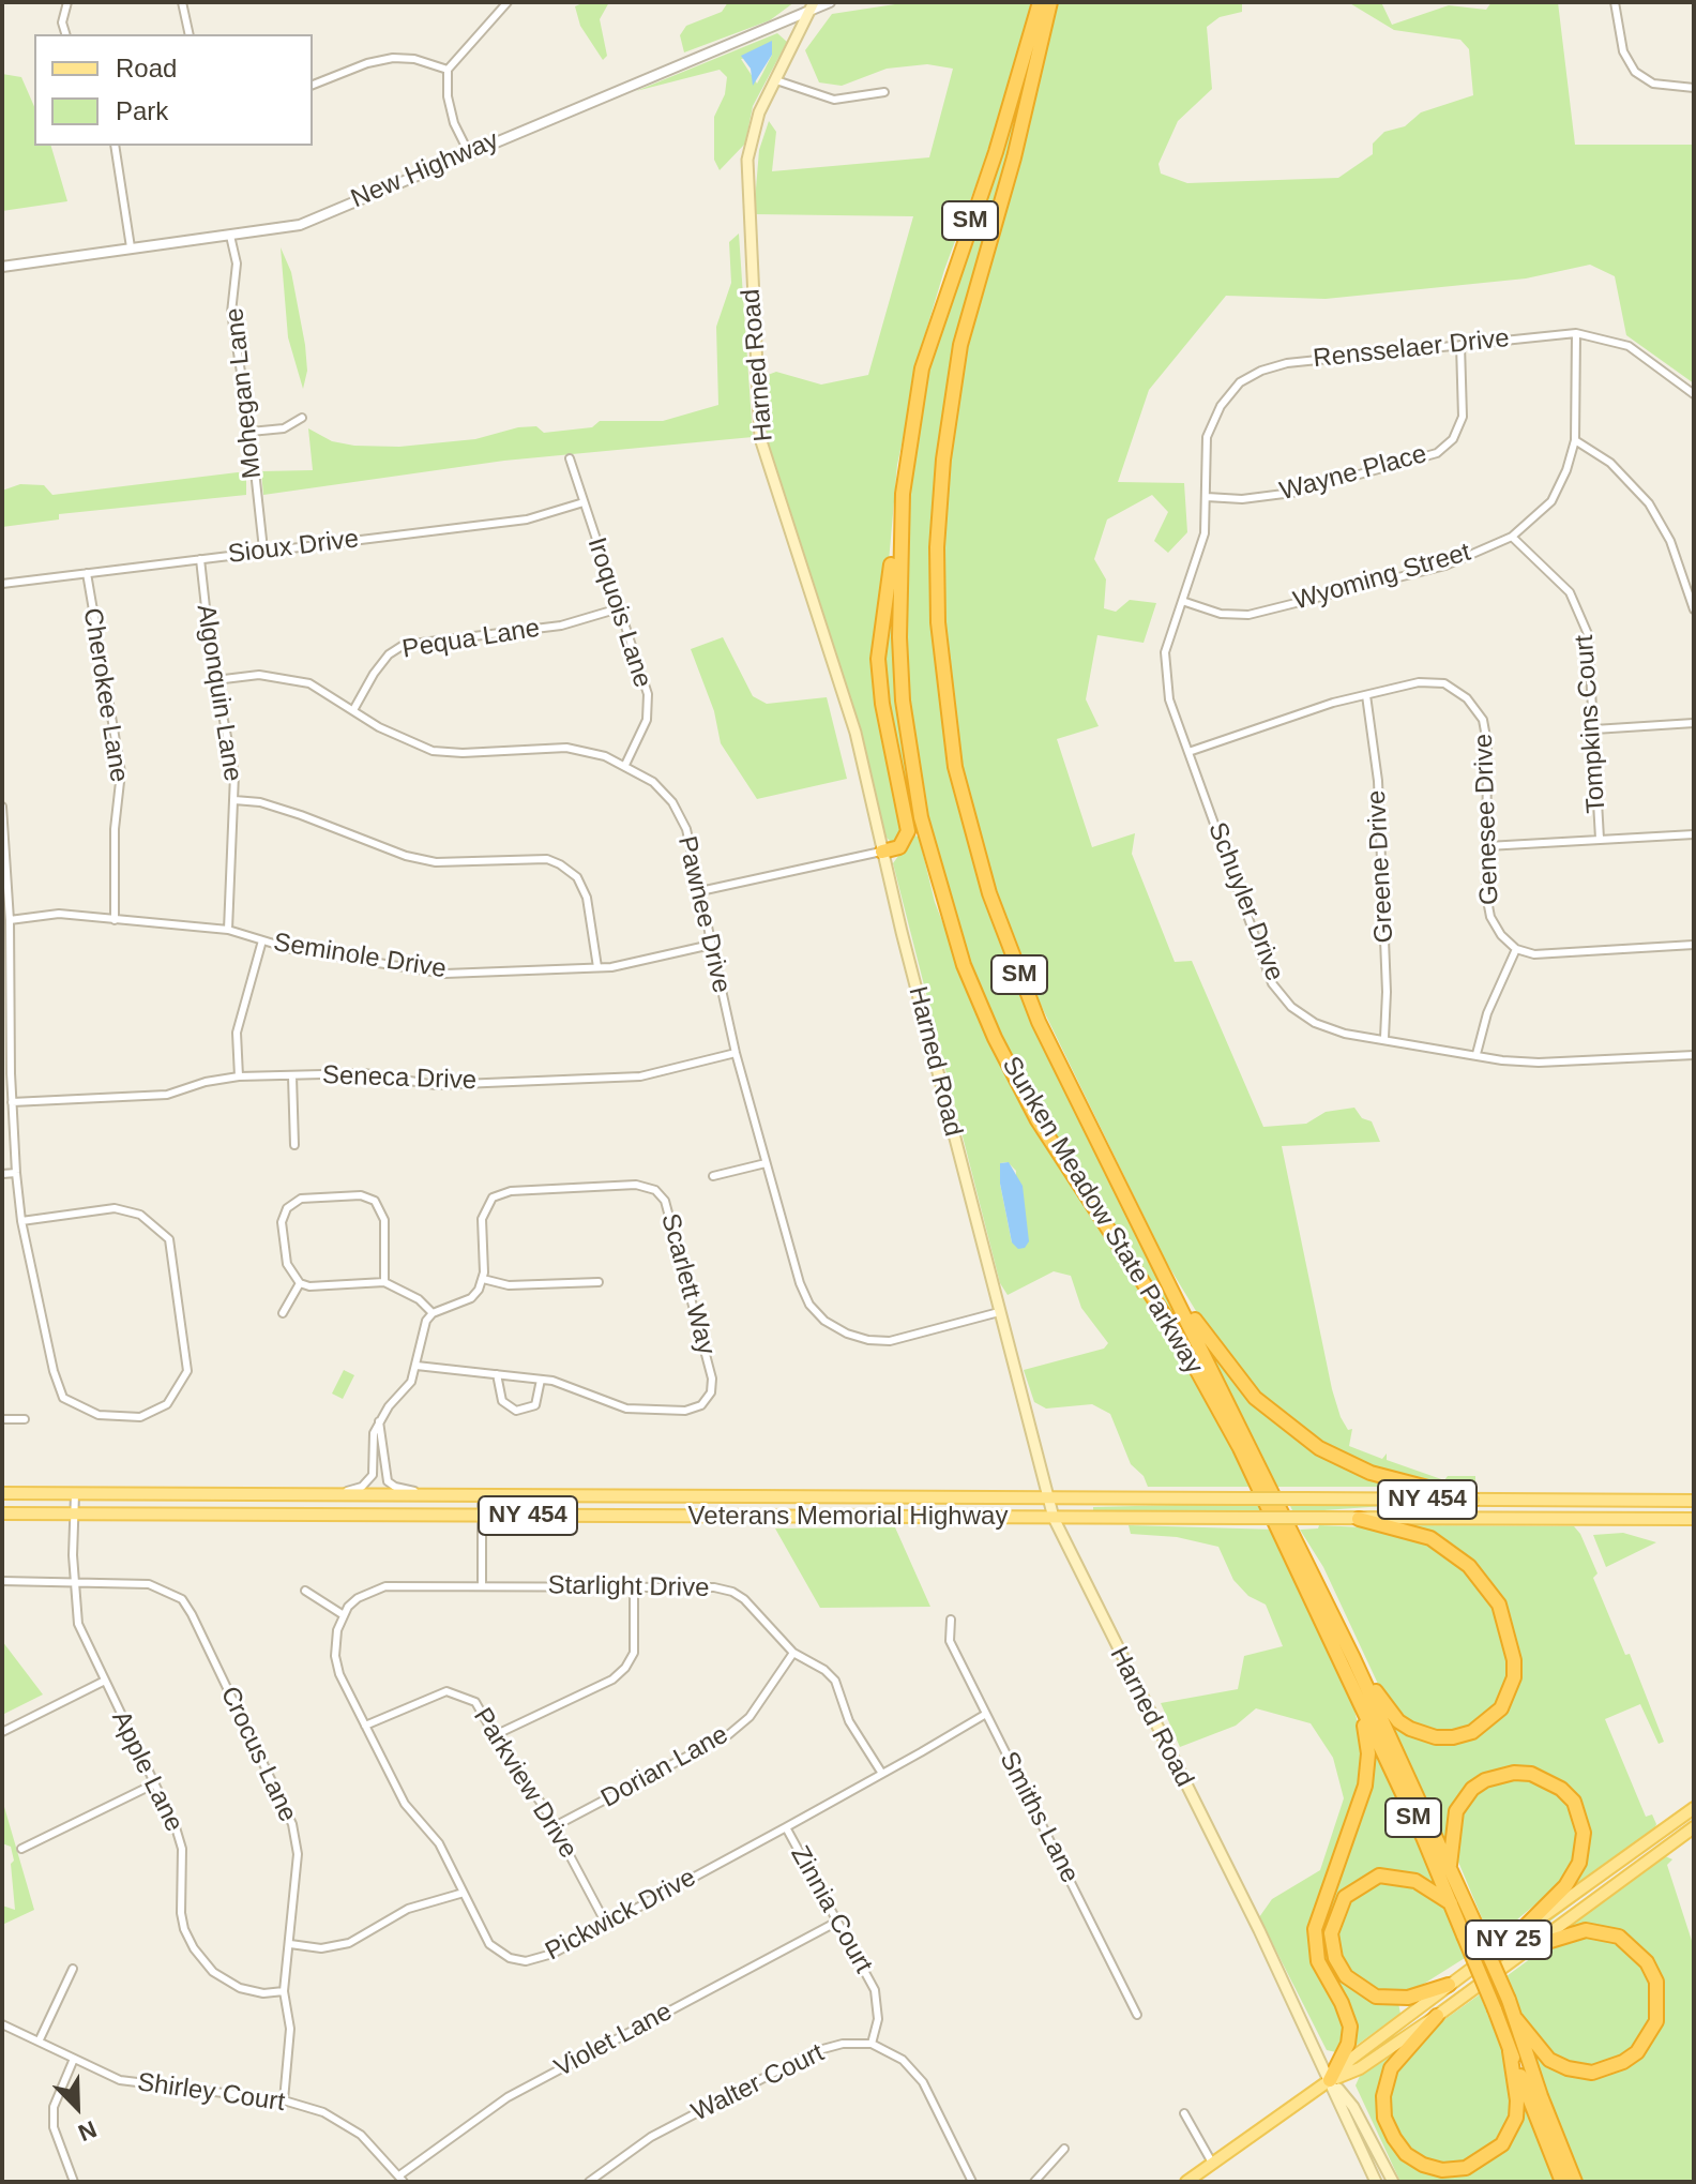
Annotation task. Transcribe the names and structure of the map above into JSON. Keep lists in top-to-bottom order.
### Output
{
  "streets": {
    "highway": ["SM", "Sunken Meadow State Parkway"],
    "main road": [
      "Harned Road",
      "NY 454",
      "Veterans Memorial Highway",
      "NY 25"
    ],
    "street": [
      "New Highway",
      "Rensselaer Drive",
      "Mohegan Lane",
      "Wayne Place",
      "Sioux Drive",
      "Wyoming Street",
      "Iroquois Lane",
      "Pequa Lane",
      "Algonquin Lane",
      "Cherokee Lane",
      "Tompkins Court",
      "Genesee Drive",
      "Greene Drive",
      "Schuyler Drive",
      "Pawnee Drive",
      "Seminole Drive",
      "Seneca Drive",
      "Scarlett Way",
      "Starlight Drive",
      "Crocus Lane",
      "Dorian Lane",
      "Apple Lane",
      "Parkview Drive",
      "Smiths Lane",
      "Zinnia Court",
      "Pickwick Drive",
      "Violet Lane",
      "Walter Court",
      "Shirley Court"
    ]
  },
  "crossings": [
    ["New Highway", "Harned Road"],
    ["New Highway", "Mohegan Lane"],
    ["Rensselaer Drive", "Wayne Place"],
    ["Rensselaer Drive", "Wyoming Street"],
    ["Rensselaer Drive", "Schuyler Drive"],
    ["Harned Road", "Pawnee Drive"],
    ["Harned Road", "Veterans Memorial Highway"],
    ["Harned Road", "NY 25"],
    ["Mohegan Lane", "Sioux Drive"],
    ["Wayne Place", "Schuyler Drive"],
    ["Sioux Drive", "Iroquois Lane"],
    ["Sioux Drive", "Algonquin Lane"],
    ["Sioux Drive", "Cherokee Lane"],
    ["Wyoming Street", "Tompkins Court"],
    ["Wyoming Street", "Schuyler Drive"],
    ["Iroquois Lane", "Pequa Lane"],
    ["Iroquois Lane", "Pawnee Drive"],
    ["Pequa Lane", "Pawnee Drive"],
    ["Algonquin Lane", "Pawnee Drive"],
    ["Algonquin Lane", "Seminole Drive"],
    ["Cherokee Lane", "Seminole Drive"],
    ["Genesee Drive", "Greene Drive"],
    ["Genesee Drive", "Schuyler Drive"],
    ["Greene Drive", "Schuyler Drive"],
    ["Pawnee Drive", "Seminole Drive"],
    ["Pawnee Drive", "Seneca Drive"],
    ["Veterans Memorial Highway", "Apple Lane"],
    ["Starlight Drive", "Dorian Lane"],
    ["Starlight Drive", "Pickwick Drive"],
    ["Crocus Lane", "Apple Lane"],
    ["Crocus Lane", "Shirley Court"],
    ["Dorian Lane", "Parkview Drive"],
    ["Parkview Drive", "Pickwick Drive"],
    ["Smiths Lane", "Pickwick Drive"],
    ["Zinnia Court", "Pickwick Drive"],
    ["Zinnia Court", "Violet Lane"],
    ["Zinnia Court", "Walter Court"],
    ["Violet Lane", "Shirley Court"]
  ],
  "legend": ["Road", "Park"],
  "north": "bottom right"
}
